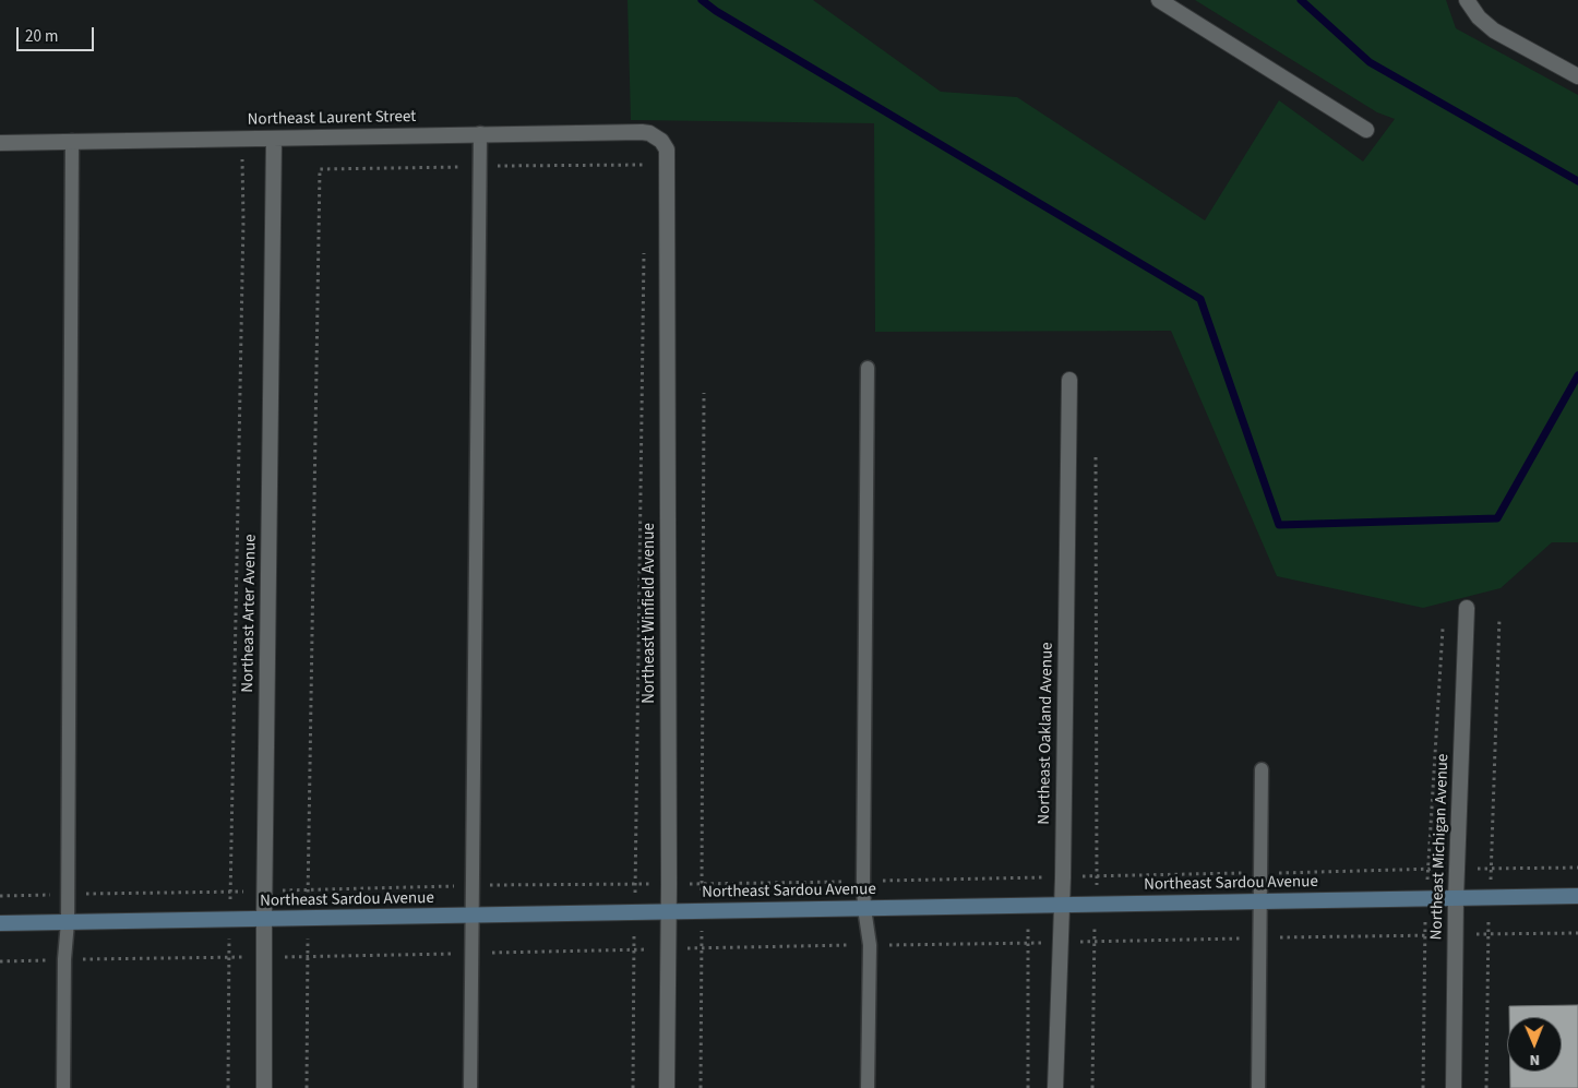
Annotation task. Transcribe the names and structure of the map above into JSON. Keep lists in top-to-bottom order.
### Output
{
  "streets": {
    "main road": ["Northeast Sardou Avenue"],
    "street": [
      "Northeast Laurent Street",
      "Northeast Arter Avenue",
      "Northeast Winfield Avenue",
      "Northeast Oakland Avenue",
      "Northeast Michigan Avenue"
    ]
  },
  "crossings": [
    ["Northeast Laurent Street", "Northeast Arter Avenue"],
    ["Northeast Laurent Street", "Northeast Winfield Avenue"],
    ["Northeast Arter Avenue", "Northeast Sardou Avenue"],
    ["Northeast Winfield Avenue", "Northeast Sardou Avenue"],
    ["Northeast Oakland Avenue", "Northeast Sardou Avenue"],
    ["Northeast Michigan Avenue", "Northeast Sardou Avenue"]
  ],
  "scale_bar": "20 m",
  "north": "bottom"
}
